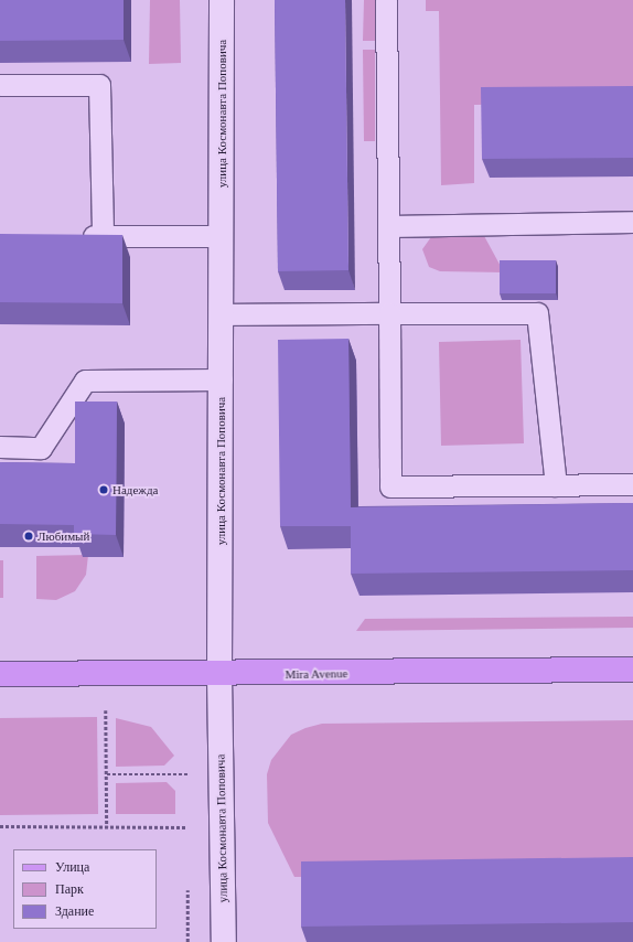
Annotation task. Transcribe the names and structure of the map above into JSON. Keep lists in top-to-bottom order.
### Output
{
  "streets": {
    "main road": ["Mira Avenue"],
    "street": ["улица Космонавта Поповича"]
  },
  "crossings": [
    ["улица Космонавта Поповича", "Mira Avenue"]
  ],
  "places": ["Надежда", "Любимый"],
  "legend": ["Улица", "Парк", "Здание"]
}
